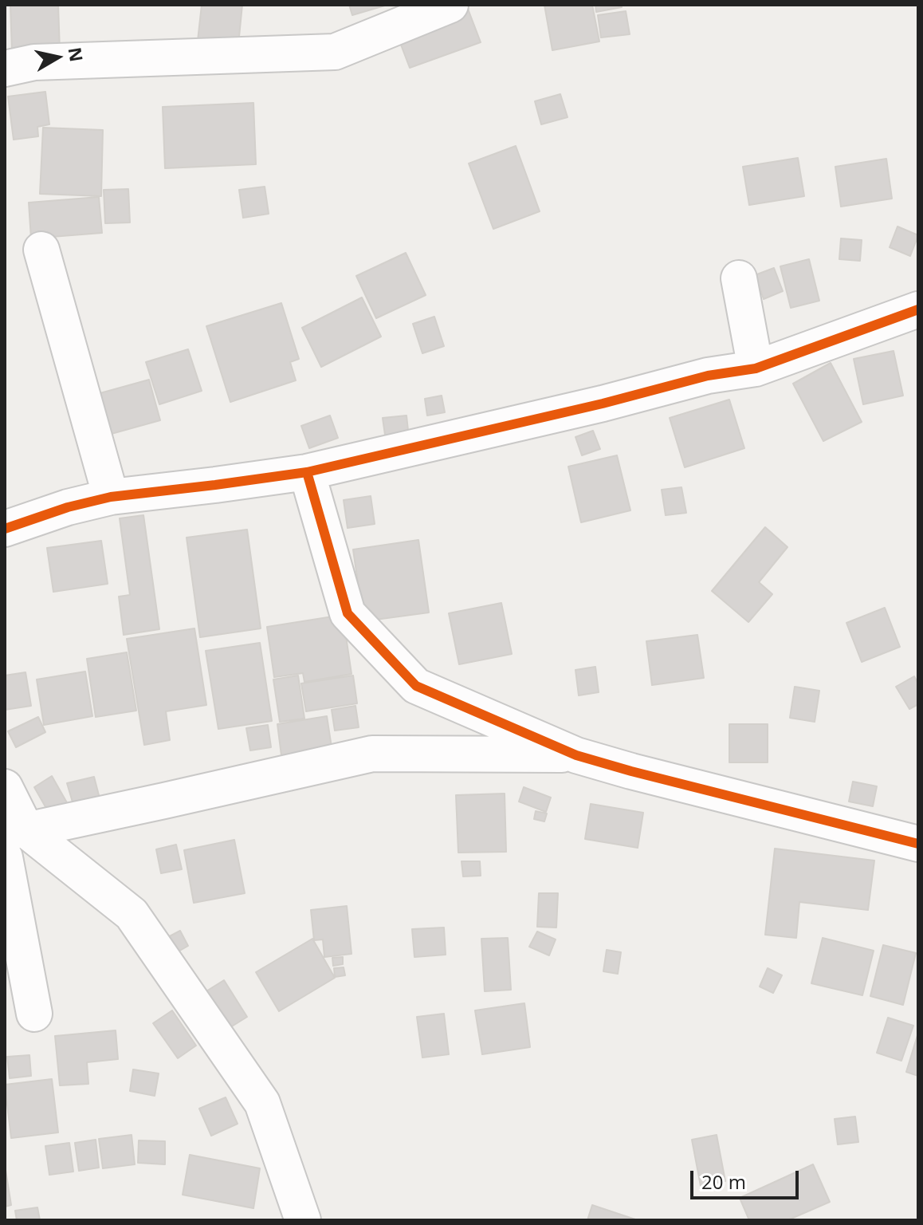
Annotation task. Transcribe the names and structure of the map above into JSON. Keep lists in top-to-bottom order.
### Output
{
  "scale_bar": "20 m",
  "north": "right"
}
